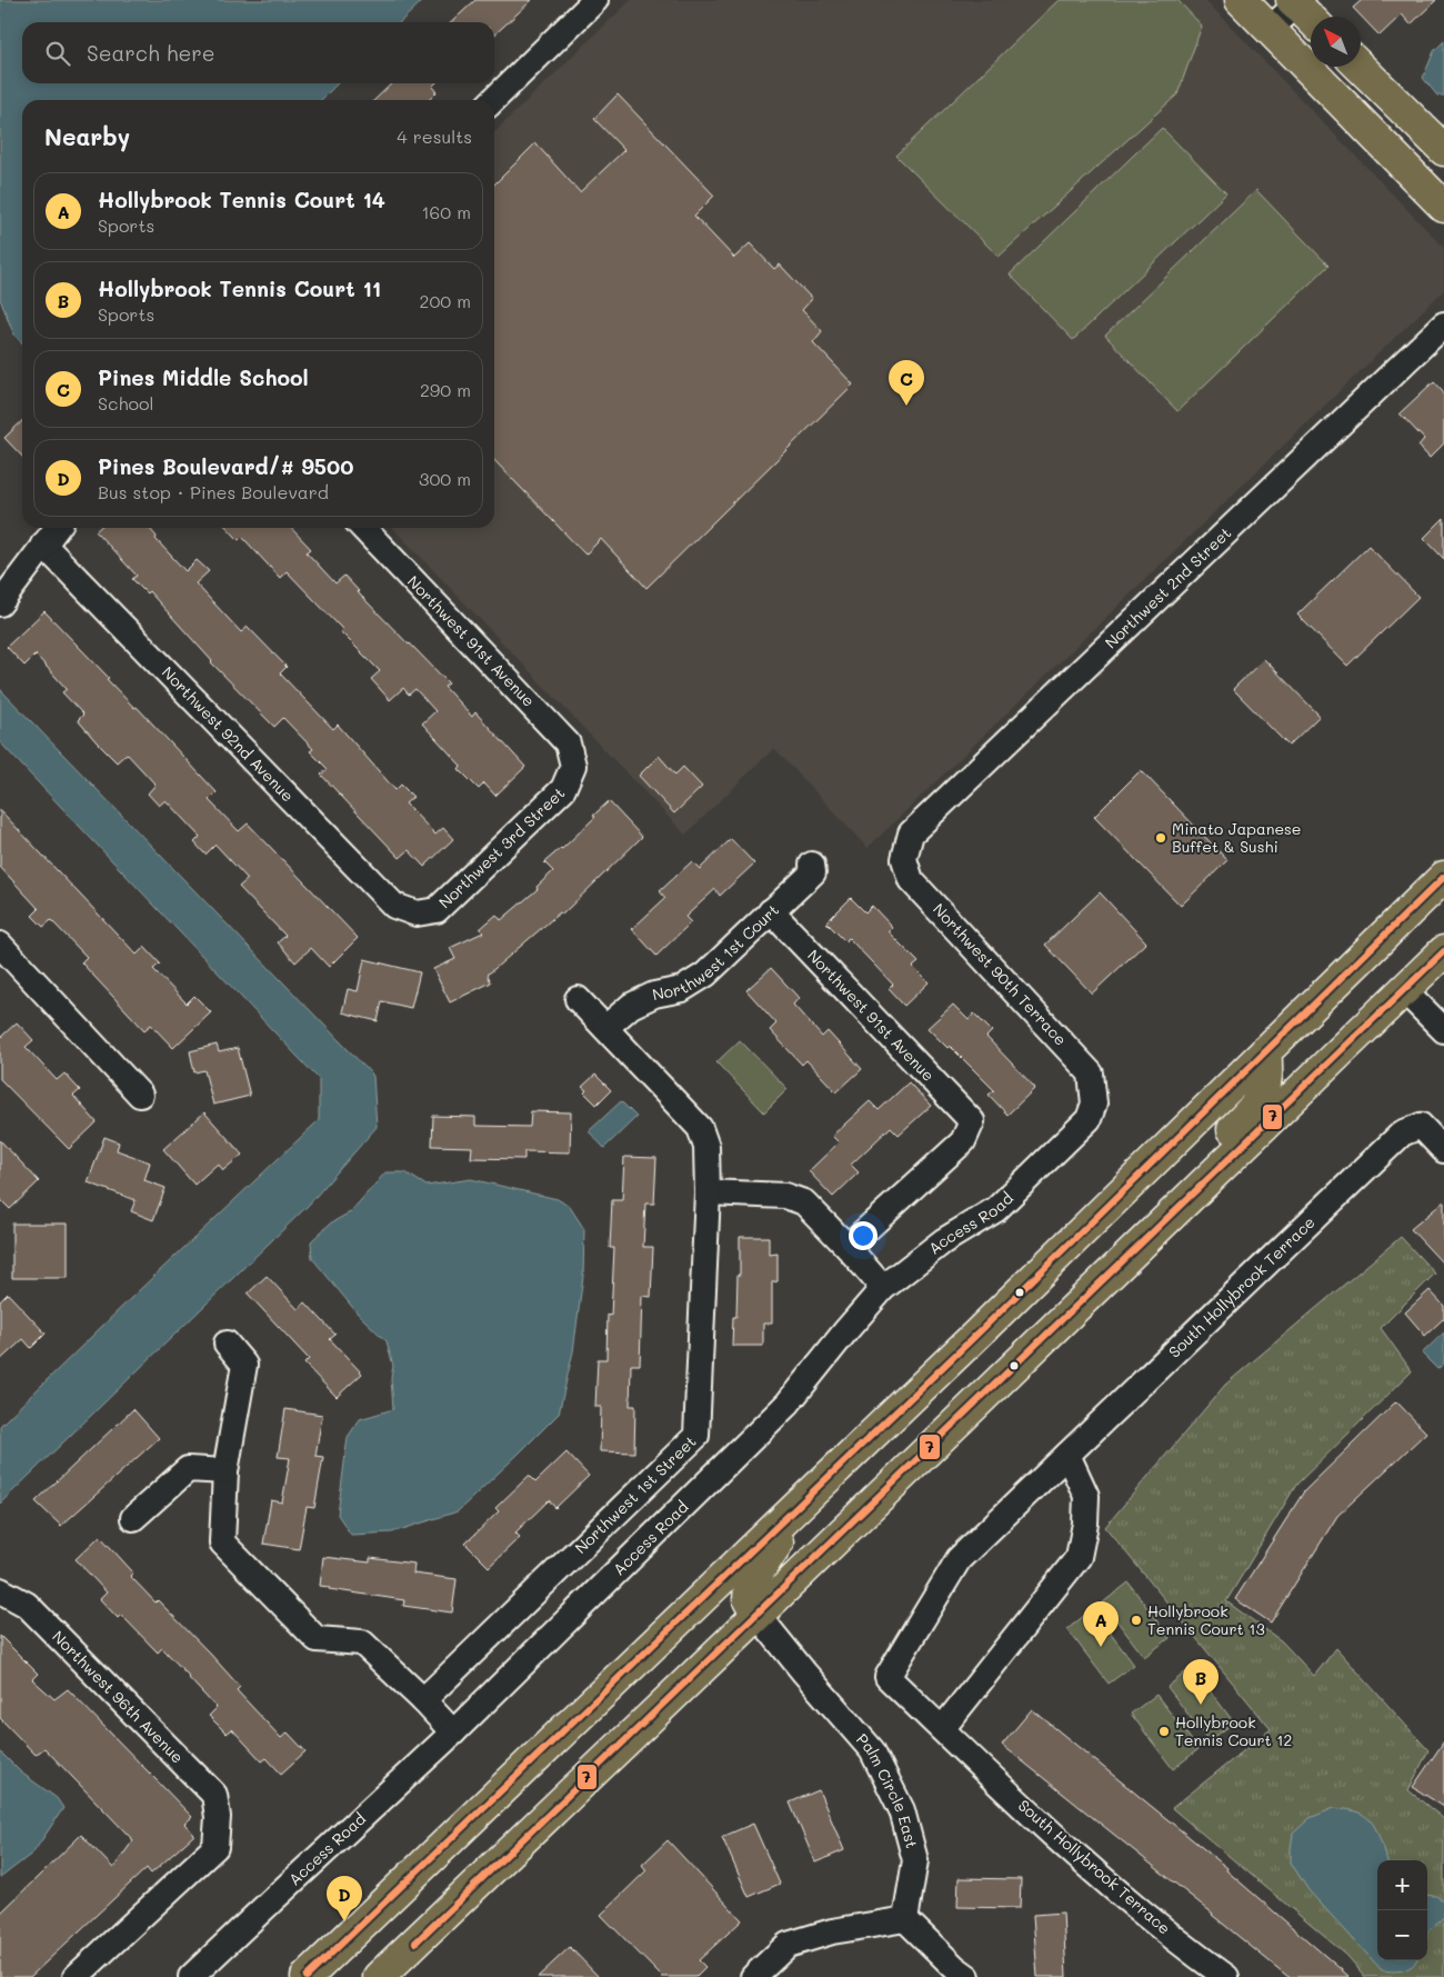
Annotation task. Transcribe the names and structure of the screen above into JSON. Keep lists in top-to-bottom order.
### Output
{
  "streets": {
    "street": [
      "Northwest 2nd Street",
      "Northwest 91st Avenue",
      "Northwest 92nd Avenue",
      "Northwest 3rd Street",
      "Northwest 1st Court",
      "Northwest 90th Terrace",
      "Access Road",
      "South Hollybrook Terrace",
      "Northwest 1st Street",
      "Northwest 96th Avenue",
      "Palm Circle East"
    ]
  },
  "crossings": [
    ["Northwest 2nd Street", "Northwest 90th Terrace"],
    ["Northwest 91st Avenue", "Northwest 3rd Street"],
    ["Northwest 91st Avenue", "Northwest 1st Court"],
    ["Northwest 92nd Avenue", "Northwest 3rd Street"],
    ["Northwest 90th Terrace", "Access Road"]
  ],
  "places": ["Minato Japanese Buffet & Sushi", "Hollybrook Tennis Court 13", "Hollybrook Tennis Court 12"],
  "lines": ["transit line 7"],
  "north": "top left",
  "page": {
    "search": "Search here",
    "heading": ["Nearby", "4 results"],
    "list": [
      {
        "mark": "A",
        "name": "Hollybrook Tennis Court 14",
        "note": "Sports",
        "value": "160 m"
      },
      {
        "mark": "B",
        "name": "Hollybrook Tennis Court 11",
        "note": "Sports",
        "value": "200 m"
      },
      {
        "mark": "C",
        "name": "Pines Middle School",
        "note": "School",
        "value": "290 m"
      },
      {
        "mark": "D",
        "name": "Pines Boulevard/# 9500",
        "note": "Bus stop · Pines Boulevard",
        "value": "300 m"
      }
    ],
    "pins": [
      "C",
      "A",
      "B",
      "D"
    ],
    "map_buttons": ["+", "−"]
  }
}
